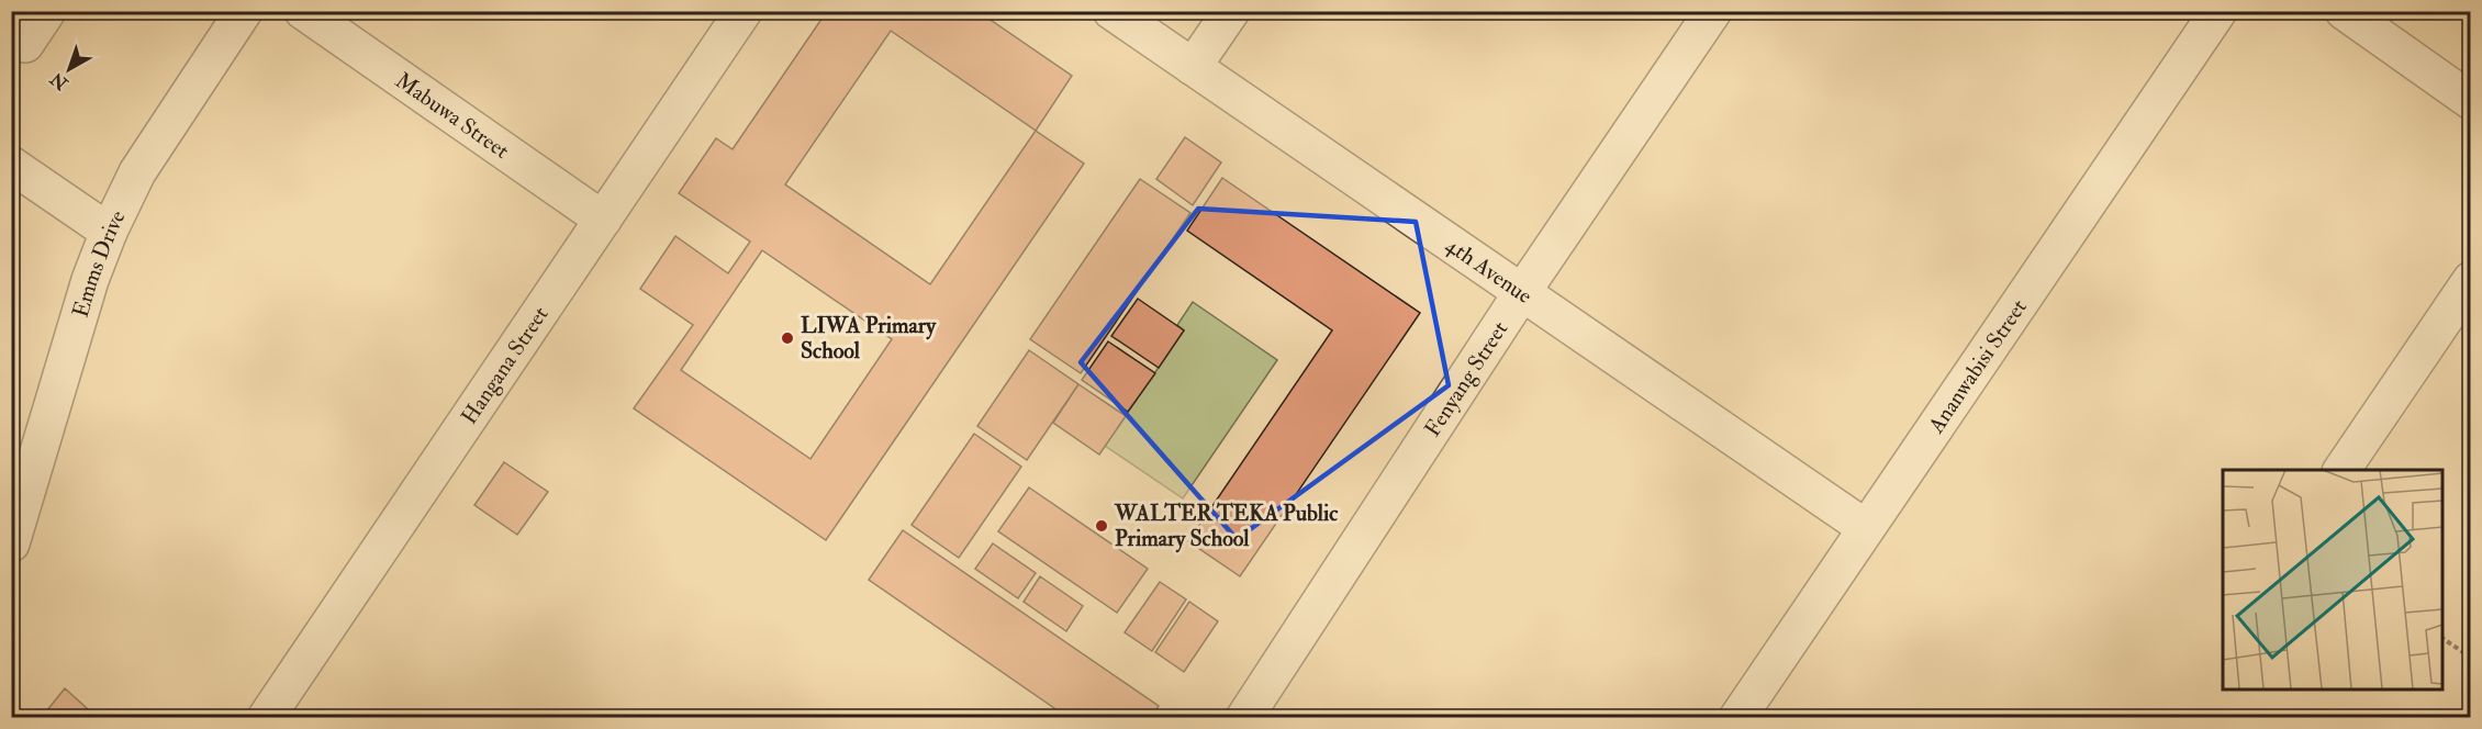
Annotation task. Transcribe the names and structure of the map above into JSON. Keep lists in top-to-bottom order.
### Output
{
  "streets": {
    "street": [
      "Mabuwa Street",
      "Emms Drive",
      "4th Avenue",
      "Hangana Street",
      "Ananwabisi Street",
      "Fenyang Street"
    ]
  },
  "crossings": [
    ["Mabuwa Street", "Hangana Street"],
    ["4th Avenue", "Ananwabisi Street"],
    ["4th Avenue", "Fenyang Street"]
  ],
  "places": ["LIWA Primary School", "WALTER TEKA Public Primary School"],
  "north": "bottom left"
}
